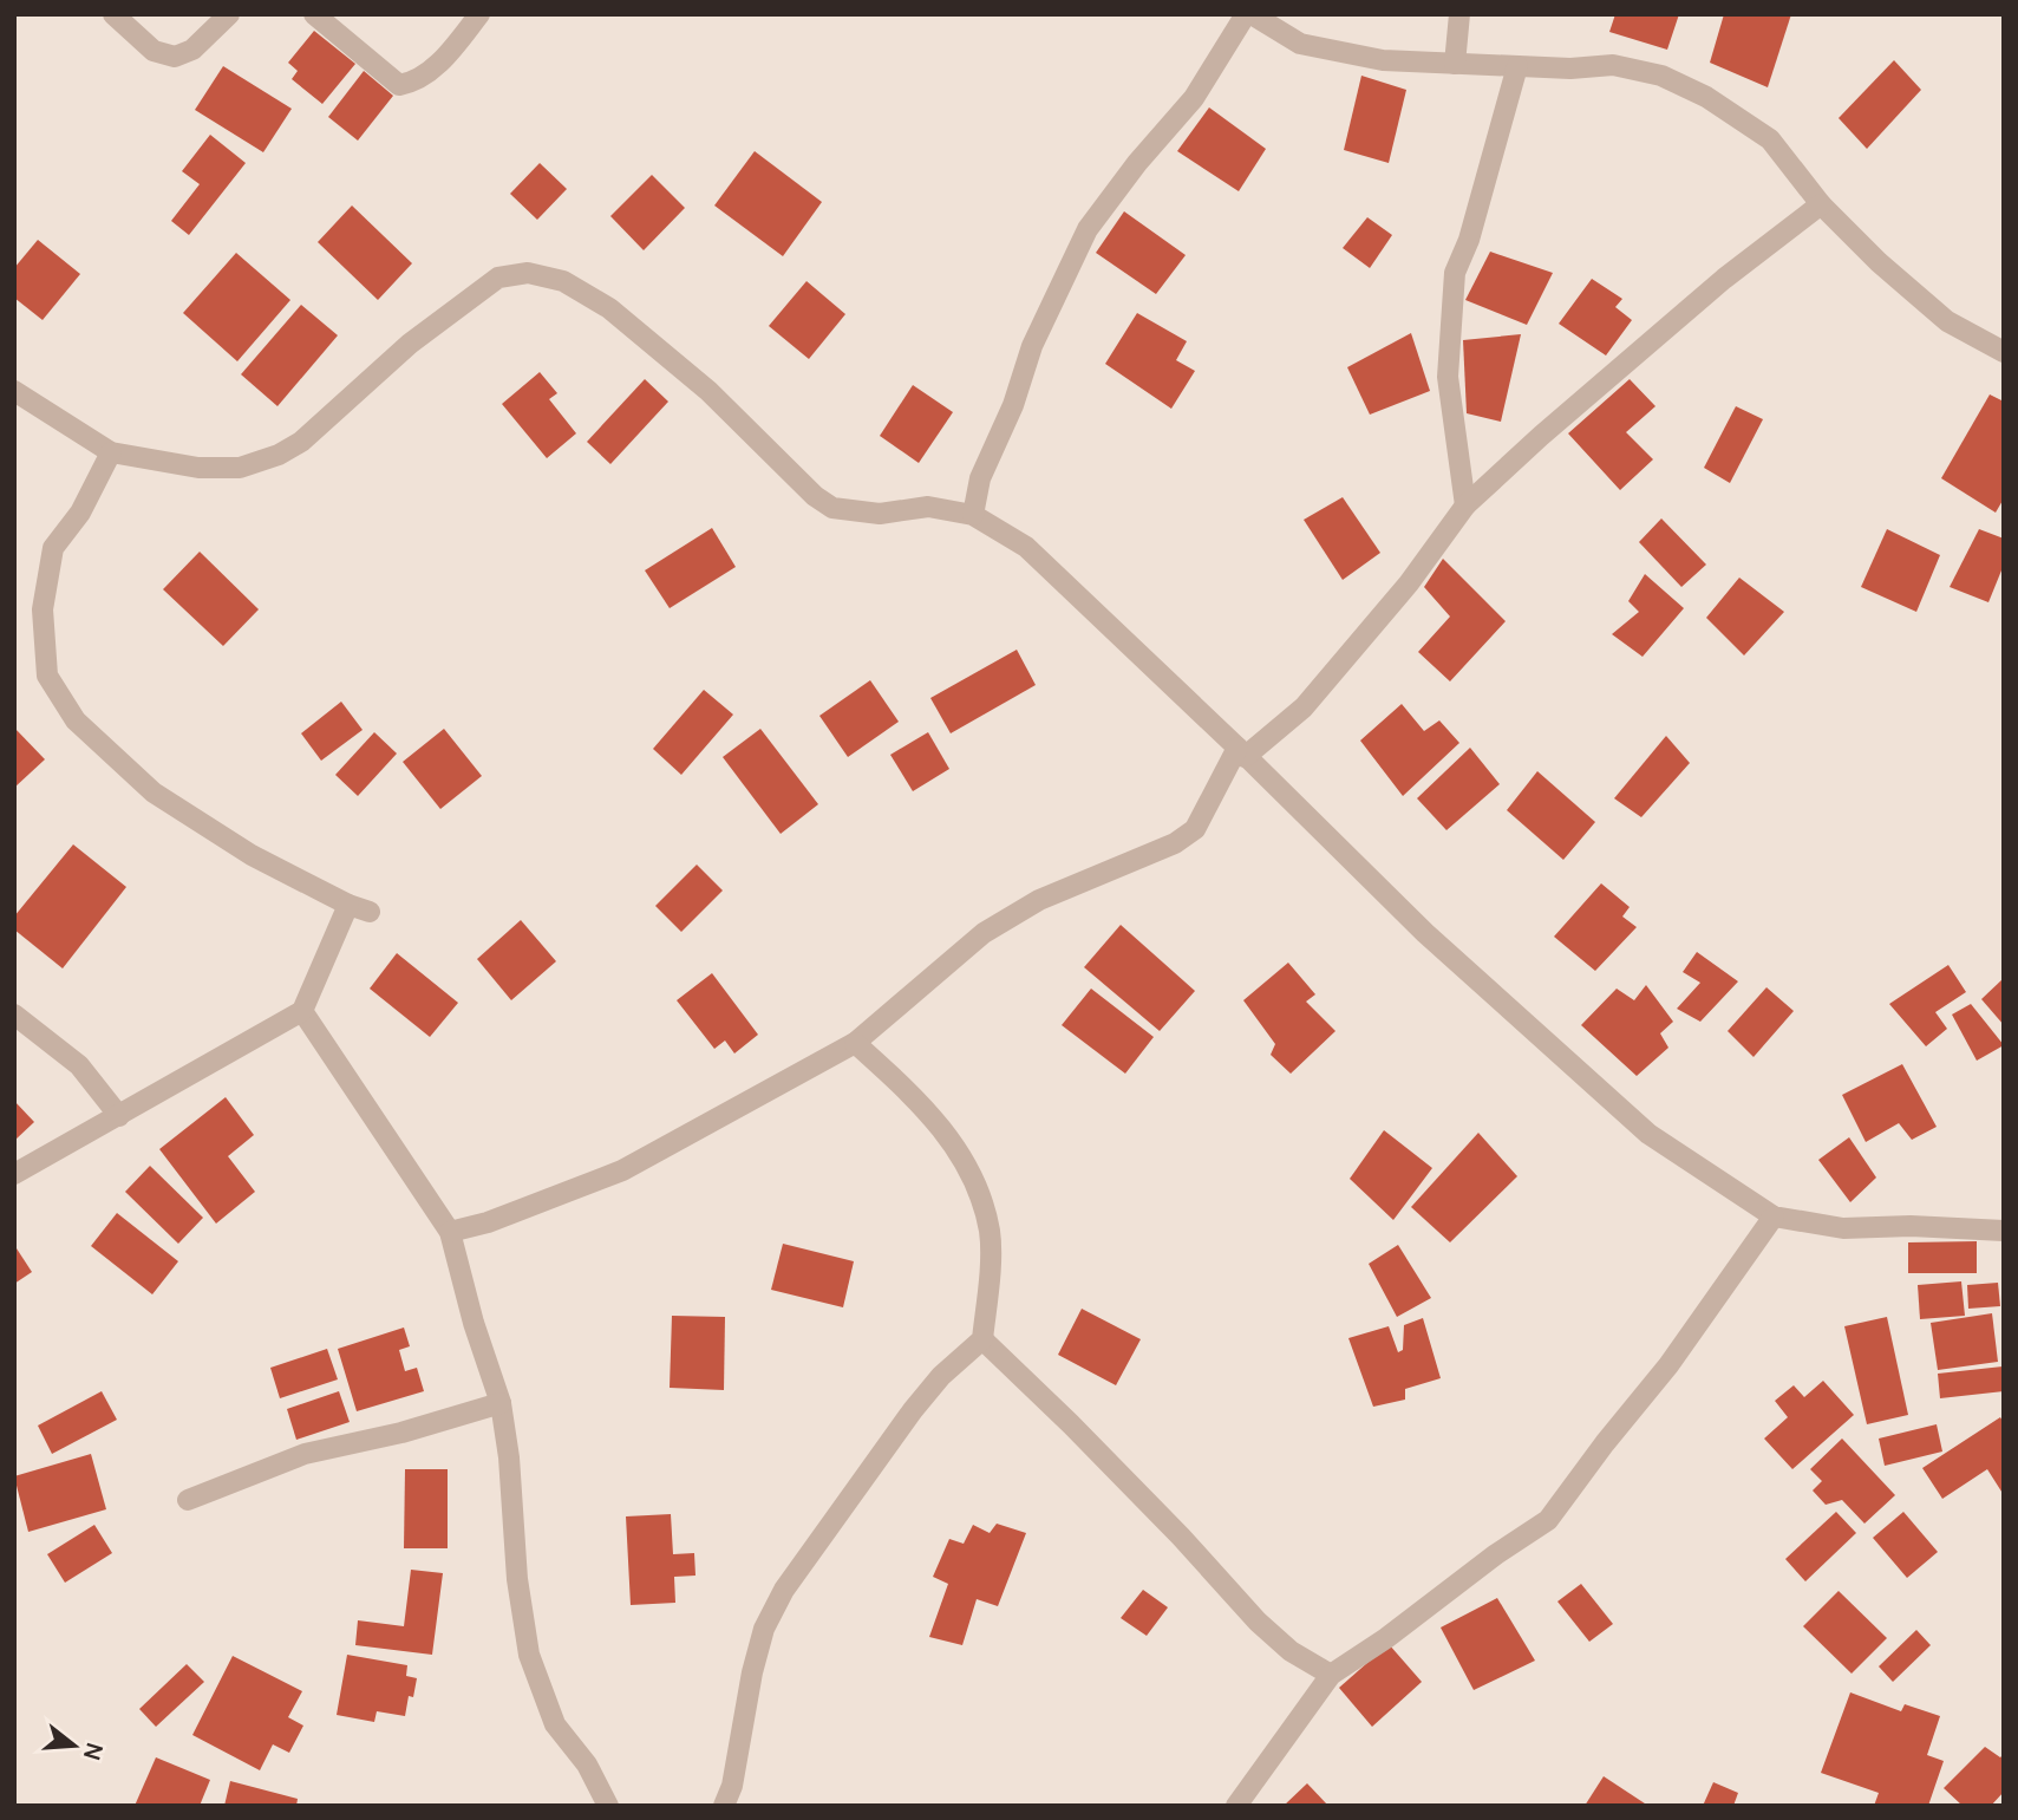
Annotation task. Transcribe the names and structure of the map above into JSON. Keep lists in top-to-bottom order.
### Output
{
  "north": "right"
}
